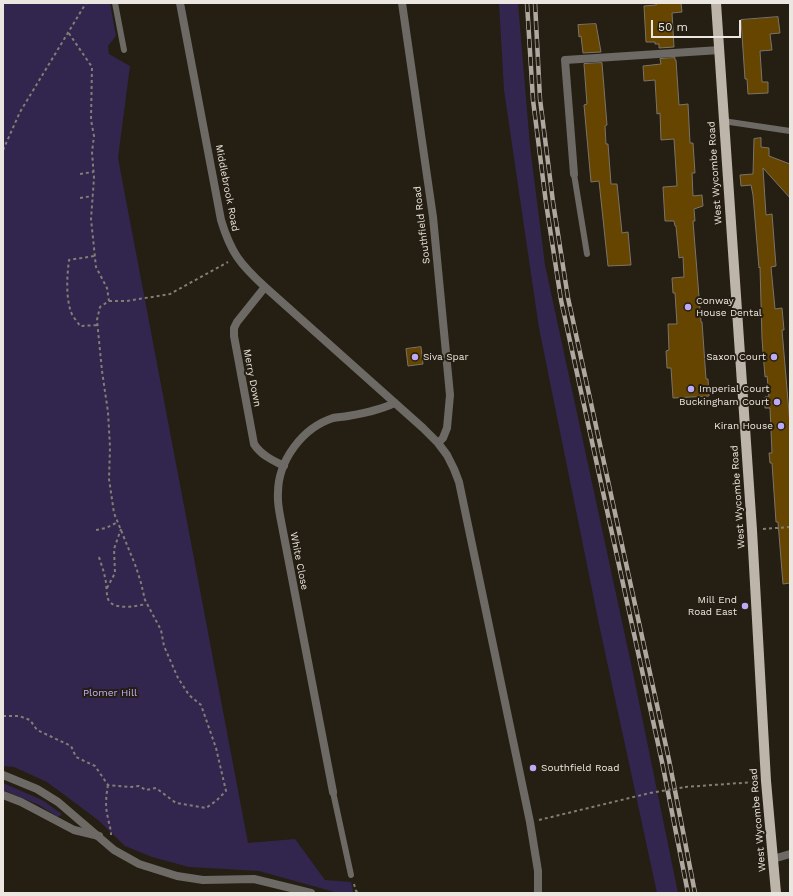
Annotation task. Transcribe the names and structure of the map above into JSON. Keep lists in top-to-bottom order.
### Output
{
  "streets": {
    "main road": ["West Wycombe Road"],
    "street": [
      "Middlebrook Road",
      "Southfield Road",
      "Merry Down",
      "White Close"
    ]
  },
  "crossings": [
    ["Middlebrook Road", "Merry Down"],
    ["Middlebrook Road", "White Close"],
    ["Merry Down", "White Close"]
  ],
  "parks": ["Plomer Hill"],
  "places": [
    "Conway House Dental",
    "Siva Spar",
    "Saxon Court",
    "Imperial Court",
    "Buckingham Court",
    "Kiran House",
    "Mill End Road East",
    "Southfield Road"
  ],
  "scale_bar": "50 m"
}
